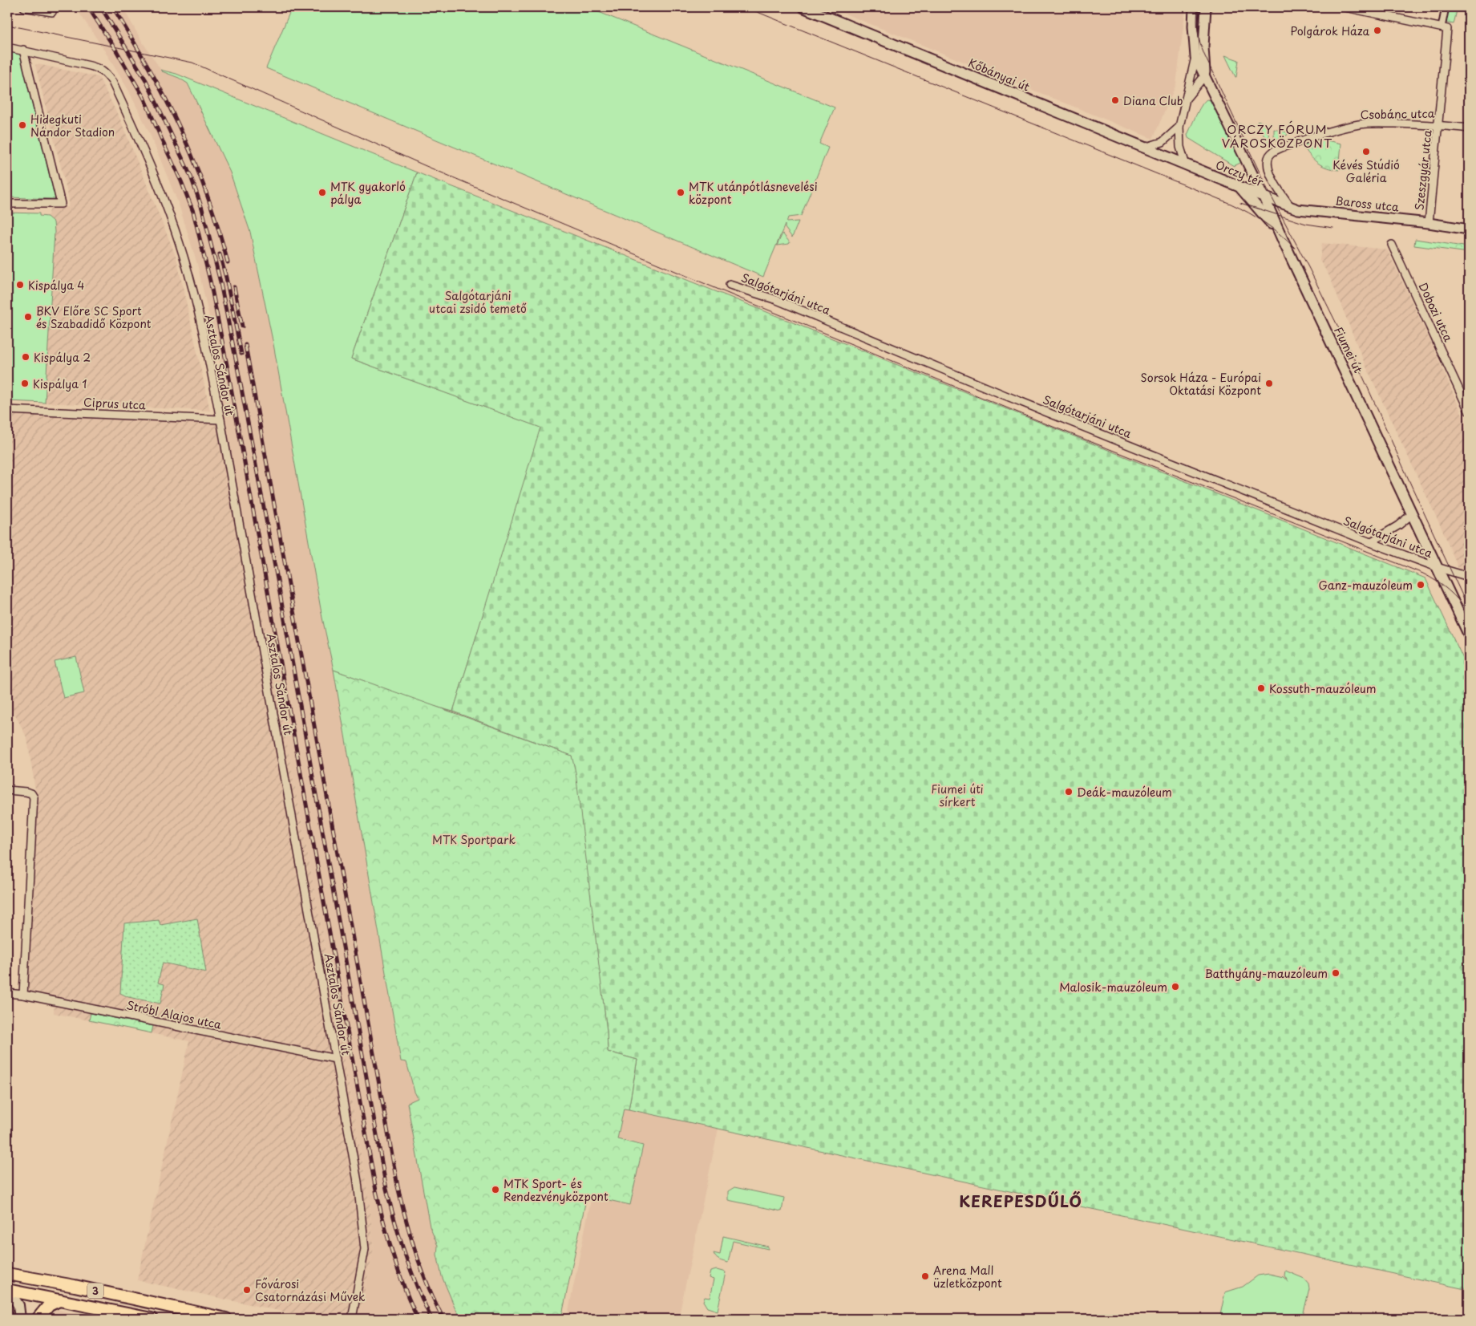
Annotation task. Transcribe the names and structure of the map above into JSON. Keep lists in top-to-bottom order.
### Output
{
  "streets": {
    "main road": [
      "Kőbányai út",
      "Orczy tér",
      "Fiumei út",
      "3"
    ],
    "street": [
      "Csobánc utca",
      "Szeszgyár utca",
      "Baross utca",
      "Salgótarjáni utca",
      "Dobozi utca",
      "Asztalos Sándor út",
      "Ciprus utca",
      "Stróbl Alajos utca"
    ]
  },
  "crossings": [
    ["Kőbányai út", "Orczy tér"],
    ["Csobánc utca", "Szeszgyár utca"],
    ["Csobánc utca", "Baross utca"],
    ["Szeszgyár utca", "Baross utca"],
    ["Orczy tér", "Baross utca"],
    ["Orczy tér", "Fiumei út"],
    ["Baross utca", "Fiumei út"],
    ["Salgótarjáni utca", "Fiumei út"],
    ["Asztalos Sándor út", "Ciprus utca"],
    ["Asztalos Sándor út", "Stróbl Alajos utca"]
  ],
  "districts": ["ORCZY FÓRUM VÁROSKÖZPONT", "KEREPESDŰLŐ"],
  "parks": ["Salgótarjáni utcai zsidó temető", "Fiumei úti sírkert", "MTK Sportpark"],
  "places": [
    "Polgárok Háza",
    "Diana Club",
    "Hidegkuti Nándor Stadion",
    "Kévés Stúdió Galéria",
    "MTK gyakorló pálya",
    "MTK utánpótlásnevelési központ",
    "Kispálya 4",
    "BKV Előre SC Sport és Szabadidő Központ",
    "Kispálya 2",
    "Kispálya 1",
    "Sorsok Háza - Európai Oktatási Központ",
    "Ganz-mauzóleum",
    "Kossuth-mauzóleum",
    "Deák-mauzóleum",
    "Batthyány-mauzóleum",
    "Malosik-mauzóleum",
    "MTK Sport- és Rendezvényközpont",
    "Arena Mall üzletközpont",
    "Fővárosi Csatornázási Művek"
  ]
}
